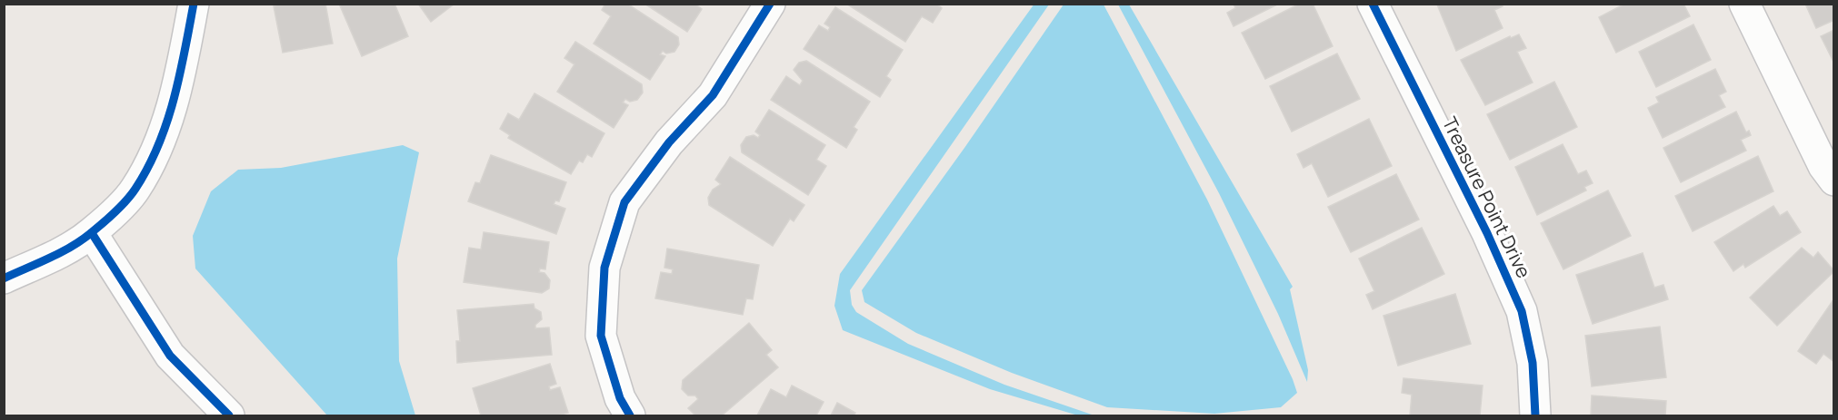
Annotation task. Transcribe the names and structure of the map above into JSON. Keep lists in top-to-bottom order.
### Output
{
  "streets": {
    "street": ["Treasure Point Drive"]
  }
}
